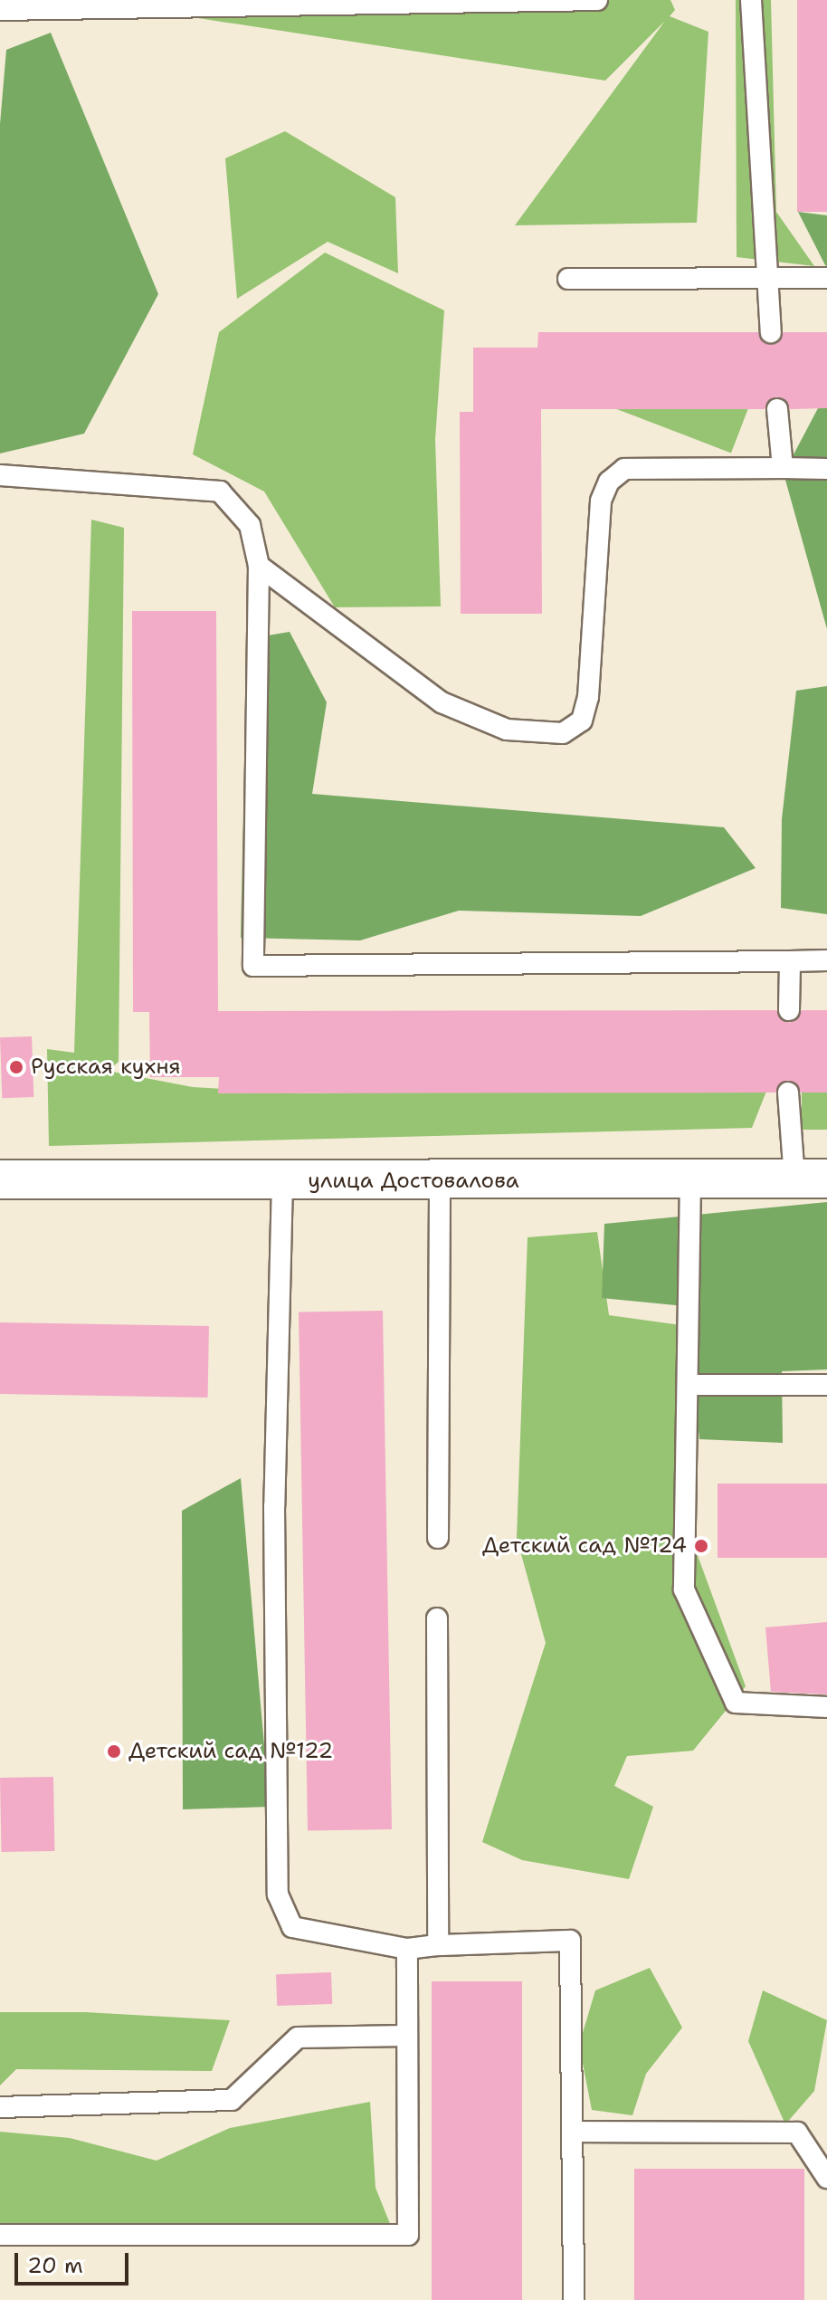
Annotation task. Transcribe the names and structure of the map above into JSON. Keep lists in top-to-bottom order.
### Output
{
  "streets": {
    "street": ["улица Достовалова"]
  },
  "places": ["Русская кухня", "Детский сад №124", "Детский сад №122"],
  "scale_bar": "20 m"
}
